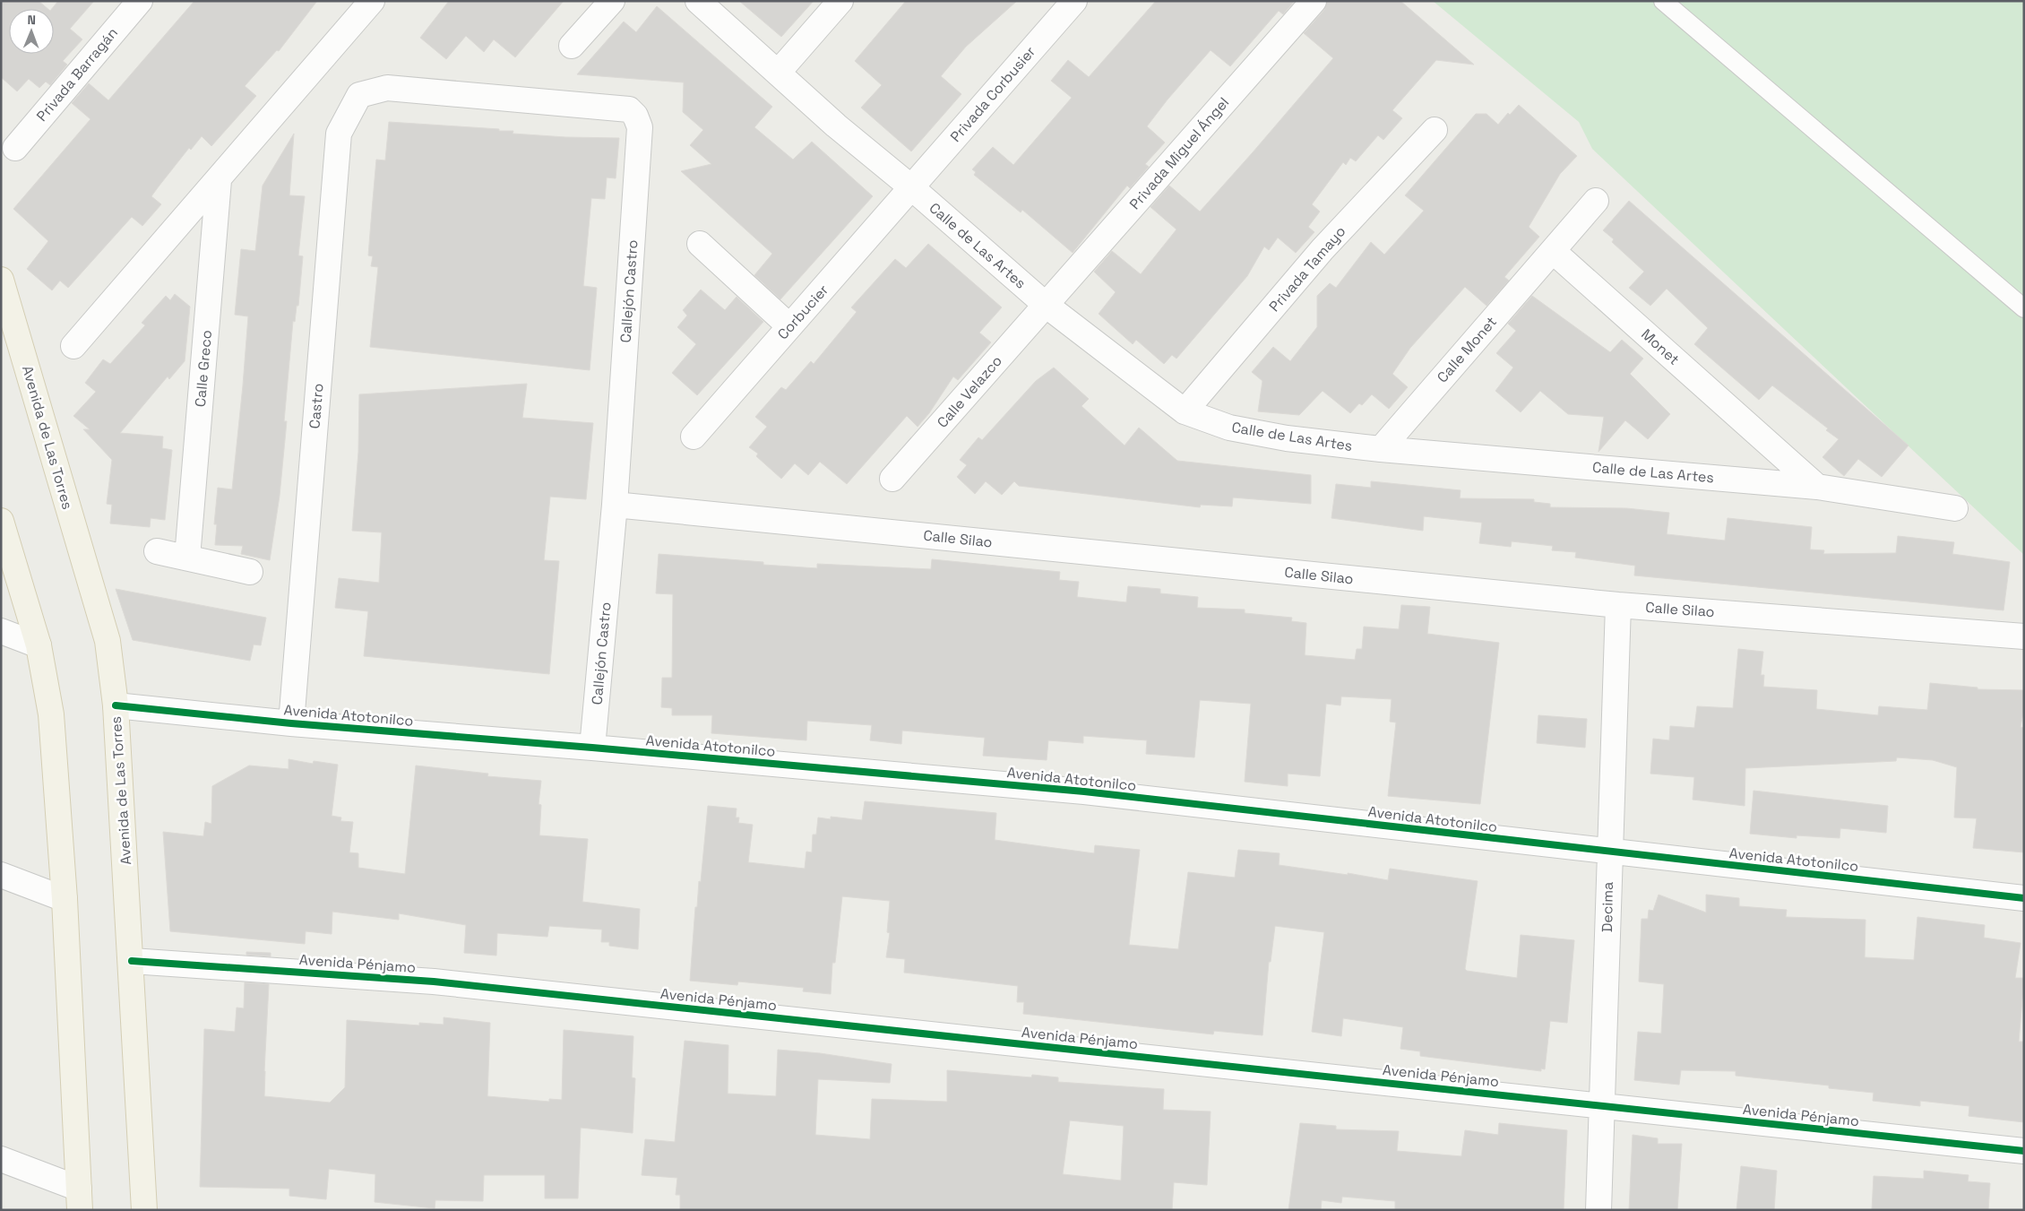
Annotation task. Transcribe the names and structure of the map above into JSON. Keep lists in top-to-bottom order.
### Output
{
  "streets": {
    "main road": ["Avenida de Las Torres"],
    "street": [
      "Privada Barragán",
      "Privada Corbusier",
      "Privada Miguel Ángel",
      "Calle de Las Artes",
      "Privada Tamayo",
      "Callejón Castro",
      "Corbucier",
      "Monet",
      "Calle Monet",
      "Calle Greco",
      "Calle Velazco",
      "Castro",
      "Calle Silao",
      "Avenida Atotonilco",
      "Decima",
      "Avenida Pénjamo"
    ]
  },
  "crossings": [
    ["Privada Corbusier", "Calle de Las Artes"],
    ["Privada Corbusier", "Corbucier"],
    ["Privada Miguel Ángel", "Calle de Las Artes"],
    ["Privada Miguel Ángel", "Calle Velazco"],
    ["Calle de Las Artes", "Privada Tamayo"],
    ["Calle de Las Artes", "Corbucier"],
    ["Calle de Las Artes", "Monet"],
    ["Calle de Las Artes", "Calle Monet"],
    ["Calle de Las Artes", "Calle Velazco"],
    ["Callejón Castro", "Castro"],
    ["Callejón Castro", "Calle Silao"],
    ["Callejón Castro", "Avenida Atotonilco"],
    ["Monet", "Calle Monet"],
    ["Castro", "Avenida Atotonilco"],
    ["Avenida de Las Torres", "Avenida Atotonilco"],
    ["Avenida de Las Torres", "Avenida Pénjamo"],
    ["Calle Silao", "Decima"],
    ["Avenida Atotonilco", "Decima"],
    ["Decima", "Avenida Pénjamo"]
  ],
  "north": "top"
}
